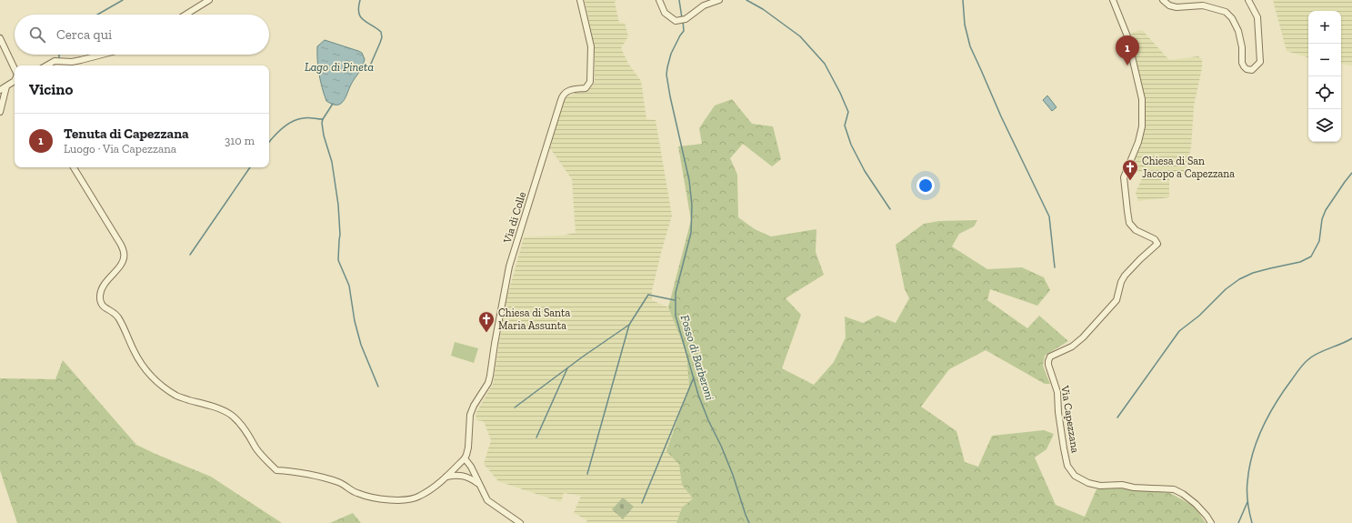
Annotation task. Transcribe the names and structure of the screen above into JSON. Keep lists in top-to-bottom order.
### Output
{
  "streets": {
    "street": ["Via di Colle", "Via Capezzana"]
  },
  "water": ["Lago di Pineta", "Fosso di Barberoni"],
  "places": {
    "church": ["Chiesa di San Jacopo a Capezzana", "Chiesa di Santa Maria Assunta"]
  },
  "page": {
    "map_buttons": ["+", "−"],
    "search": "Cerca qui",
    "pins": "1",
    "heading": "Vicino",
    "list": [
      {
        "mark": "1",
        "name": "Tenuta di Capezzana",
        "note": "Luogo · Via Capezzana",
        "value": "310 m"
      }
    ]
  }
}
